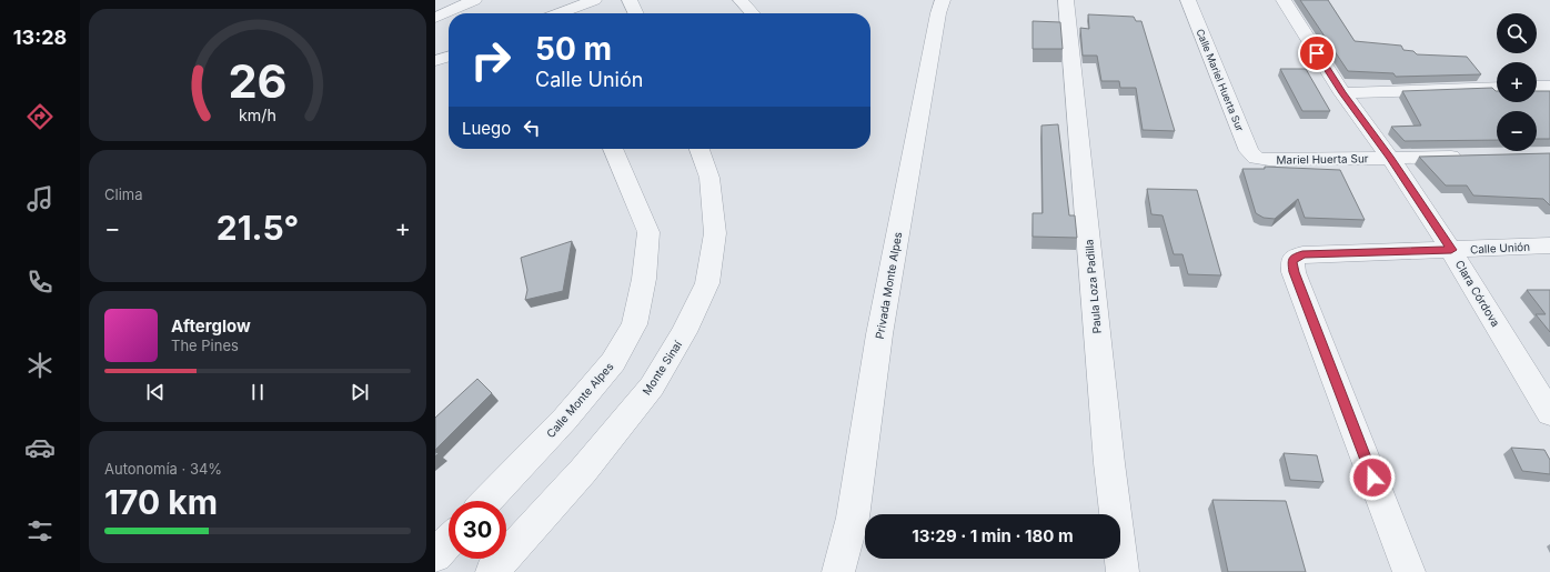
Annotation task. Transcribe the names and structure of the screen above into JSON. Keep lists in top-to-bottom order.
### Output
{
  "streets": {
    "street": [
      "Calle Mariel Huerta Sur",
      "Mariel Huerta Sur",
      "Calle Unión",
      "Privada Monte Alpes",
      "Paula Loza Padilla",
      "Clara Córdova",
      "Monte Sinaí",
      "Calle Monte Alpes"
    ]
  },
  "crossings": [
    ["Calle Mariel Huerta Sur", "Mariel Huerta Sur"],
    ["Mariel Huerta Sur", "Clara Córdova"],
    ["Calle Unión", "Clara Córdova"]
  ],
  "page": {
    "tabs": "13:28",
    "map_buttons": ["+", "−"],
    "turn": ["50 m", "Calle Unión"],
    "then": "Luego",
    "tile": [
      "Clima",
      ["Autonomía · 34%", "170 km"]
    ],
    "heat": ["−", "21.5°", "+"],
    "song": ["Afterglow", "The Pines"],
    "limit": "30",
    "trip": "13:29 · 1 min · 180 m",
    "gauge": ["26", "km/h"]
  }
}
